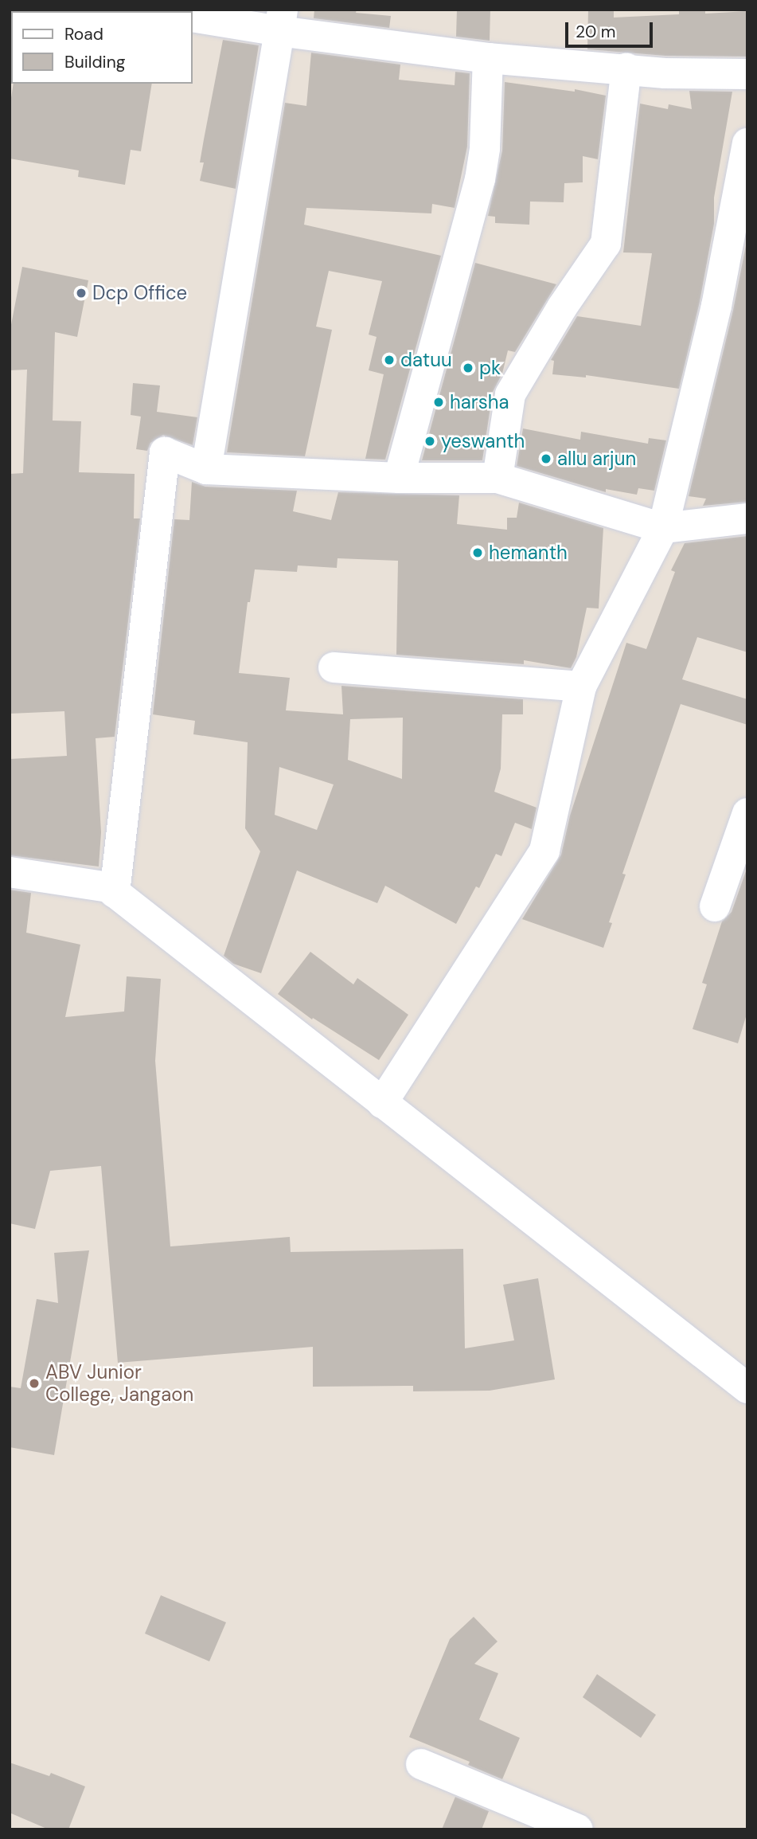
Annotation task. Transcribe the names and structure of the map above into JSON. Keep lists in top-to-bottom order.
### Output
{
  "places": [
    "Dcp Office",
    "datuu",
    "pk",
    "harsha",
    "yeswanth",
    "allu arjun",
    "hemanth",
    "ABV Junior College, Jangaon"
  ],
  "legend": ["Road", "Building"],
  "scale_bar": "20 m"
}
